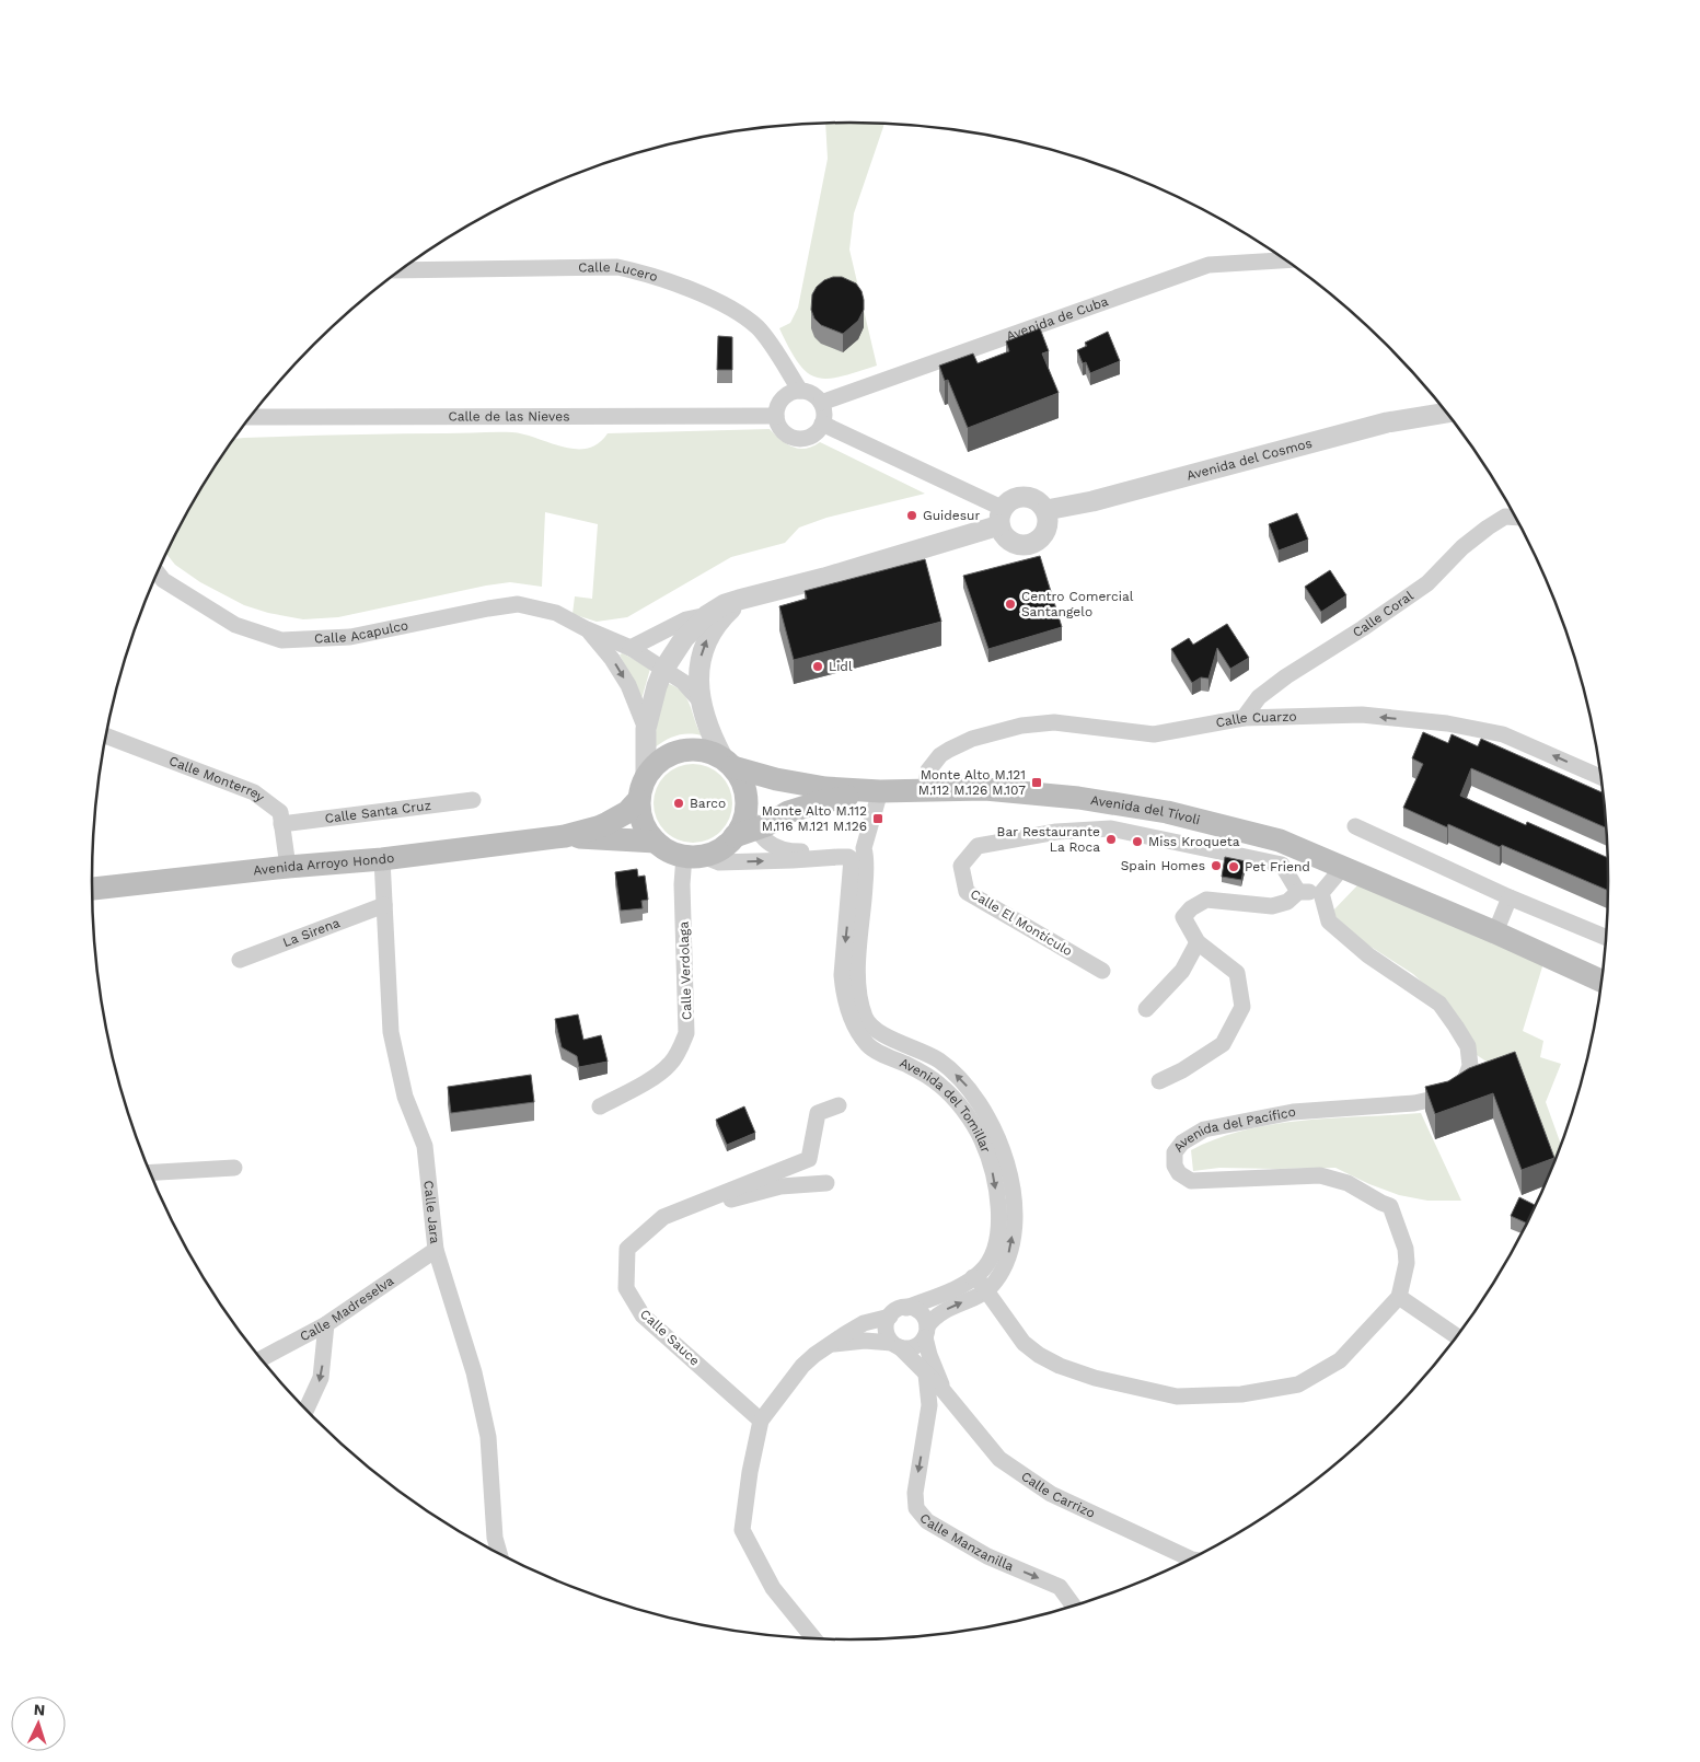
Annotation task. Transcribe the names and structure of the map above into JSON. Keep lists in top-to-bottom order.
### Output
{
  "streets": {
    "main road": ["Avenida del Tívoli", "Avenida Arroyo Hondo"],
    "street": [
      "Calle Lucero",
      "Avenida de Cuba",
      "Calle de las Nieves",
      "Avenida del Cosmos",
      "Calle Coral",
      "Calle Acapulco",
      "Calle Cuarzo",
      "Calle Monterrey",
      "Calle Santa Cruz",
      "Calle El Montículo",
      "La Sirena",
      "Calle Verdolaga",
      "Avenida del Tomillar",
      "Avenida del Pacífico",
      "Calle Jara",
      "Calle Madreselva",
      "Calle Sauce",
      "Calle Carrizo",
      "Calle Manzanilla"
    ]
  },
  "crossings": [
    ["Calle Lucero", "Avenida de Cuba"],
    ["Calle Lucero", "Calle de las Nieves"],
    ["Avenida de Cuba", "Calle de las Nieves"],
    ["Calle Coral", "Calle Cuarzo"],
    ["Calle Cuarzo", "Avenida del Tívoli"],
    ["Calle Monterrey", "Calle Santa Cruz"],
    ["Calle Monterrey", "Avenida Arroyo Hondo"],
    ["Avenida del Tívoli", "Avenida Arroyo Hondo"],
    ["Avenida del Tívoli", "Calle Verdolaga"],
    ["Avenida del Tívoli", "Avenida del Tomillar"],
    ["Avenida Arroyo Hondo", "Calle Verdolaga"],
    ["Avenida Arroyo Hondo", "Avenida del Tomillar"],
    ["Avenida Arroyo Hondo", "Calle Jara"],
    ["La Sirena", "Calle Jara"],
    ["Calle Verdolaga", "Avenida del Tomillar"],
    ["Calle Jara", "Calle Madreselva"]
  ],
  "one_way": ["Calle Manzanilla"],
  "places": {
    "other": [
      "Guidesur",
      "Centro Comercial Santangelo",
      "Lidl",
      "Barco",
      "Bar Restaurante La Roca",
      "Miss Kroqueta",
      "Spain Homes",
      "Pet Friend"
    ],
    "transit": ["Monte Alto M.121 M.112 M.126 M.107", "Monte Alto M.112 M.116 M.121 M.126"]
  },
  "north": "top"
}
